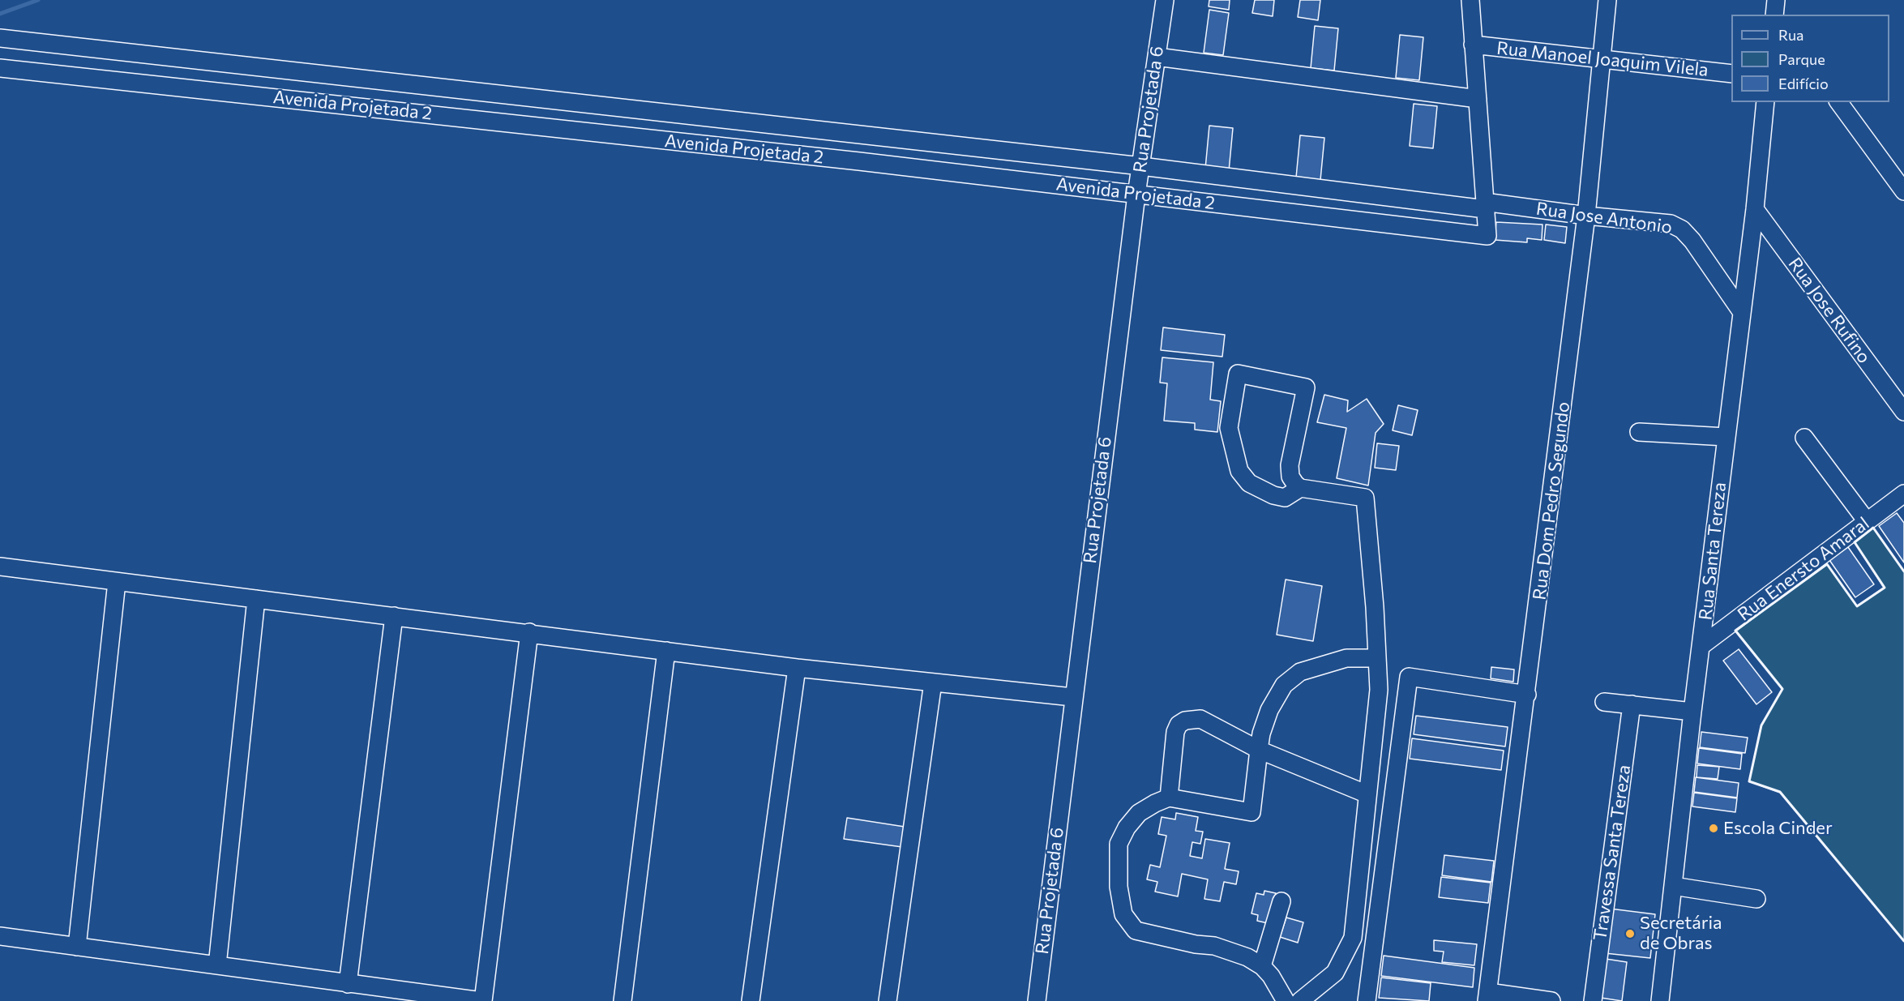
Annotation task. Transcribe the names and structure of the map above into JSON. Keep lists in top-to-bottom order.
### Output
{
  "streets": {
    "street": [
      "Rua Manoel Joaquim Vilela",
      "Avenida Projetada 2",
      "Rua Projetada 6",
      "Rua Jose Antonio",
      "Rua Jose Rufino",
      "Rua Dom Pedro Segundo",
      "Rua Santa Tereza",
      "Rua Enersto Amaral",
      "Travessa Santa Tereza"
    ]
  },
  "crossings": [
    ["Rua Manoel Joaquim Vilela", "Rua Dom Pedro Segundo"],
    ["Avenida Projetada 2", "Rua Projetada 6"],
    ["Avenida Projetada 2", "Rua Jose Antonio"],
    ["Rua Jose Antonio", "Rua Dom Pedro Segundo"],
    ["Rua Jose Antonio", "Rua Santa Tereza"],
    ["Rua Jose Rufino", "Rua Santa Tereza"],
    ["Rua Santa Tereza", "Rua Enersto Amaral"]
  ],
  "places": ["Escola Cinder", "Secretária de Obras"],
  "legend": ["Rua", "Parque", "Edifício"]
}
